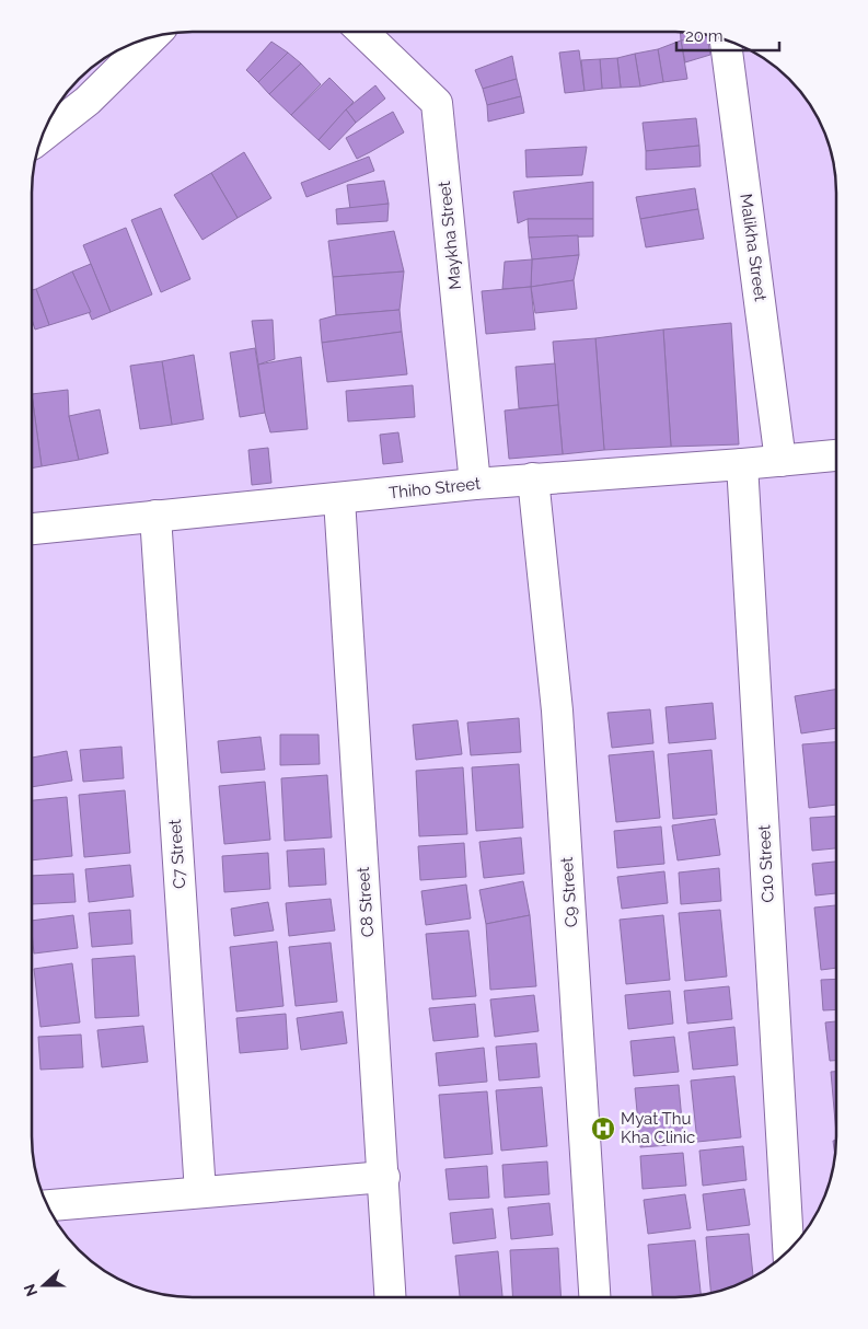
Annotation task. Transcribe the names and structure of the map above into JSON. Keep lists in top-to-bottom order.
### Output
{
  "streets": {
    "street": [
      "Maykha Street",
      "Malikha Street",
      "Thiho Street",
      "C7 Street",
      "C10 Street",
      "C9 Street",
      "C8 Street"
    ]
  },
  "crossings": [
    ["Maykha Street", "Thiho Street"],
    ["Malikha Street", "Thiho Street"],
    ["Thiho Street", "C7 Street"],
    ["Thiho Street", "C10 Street"],
    ["Thiho Street", "C9 Street"],
    ["Thiho Street", "C8 Street"]
  ],
  "places": {
    "hospital": ["Myat Thu Kha Clinic"]
  },
  "scale_bar": "20 m",
  "north": "left"
}
